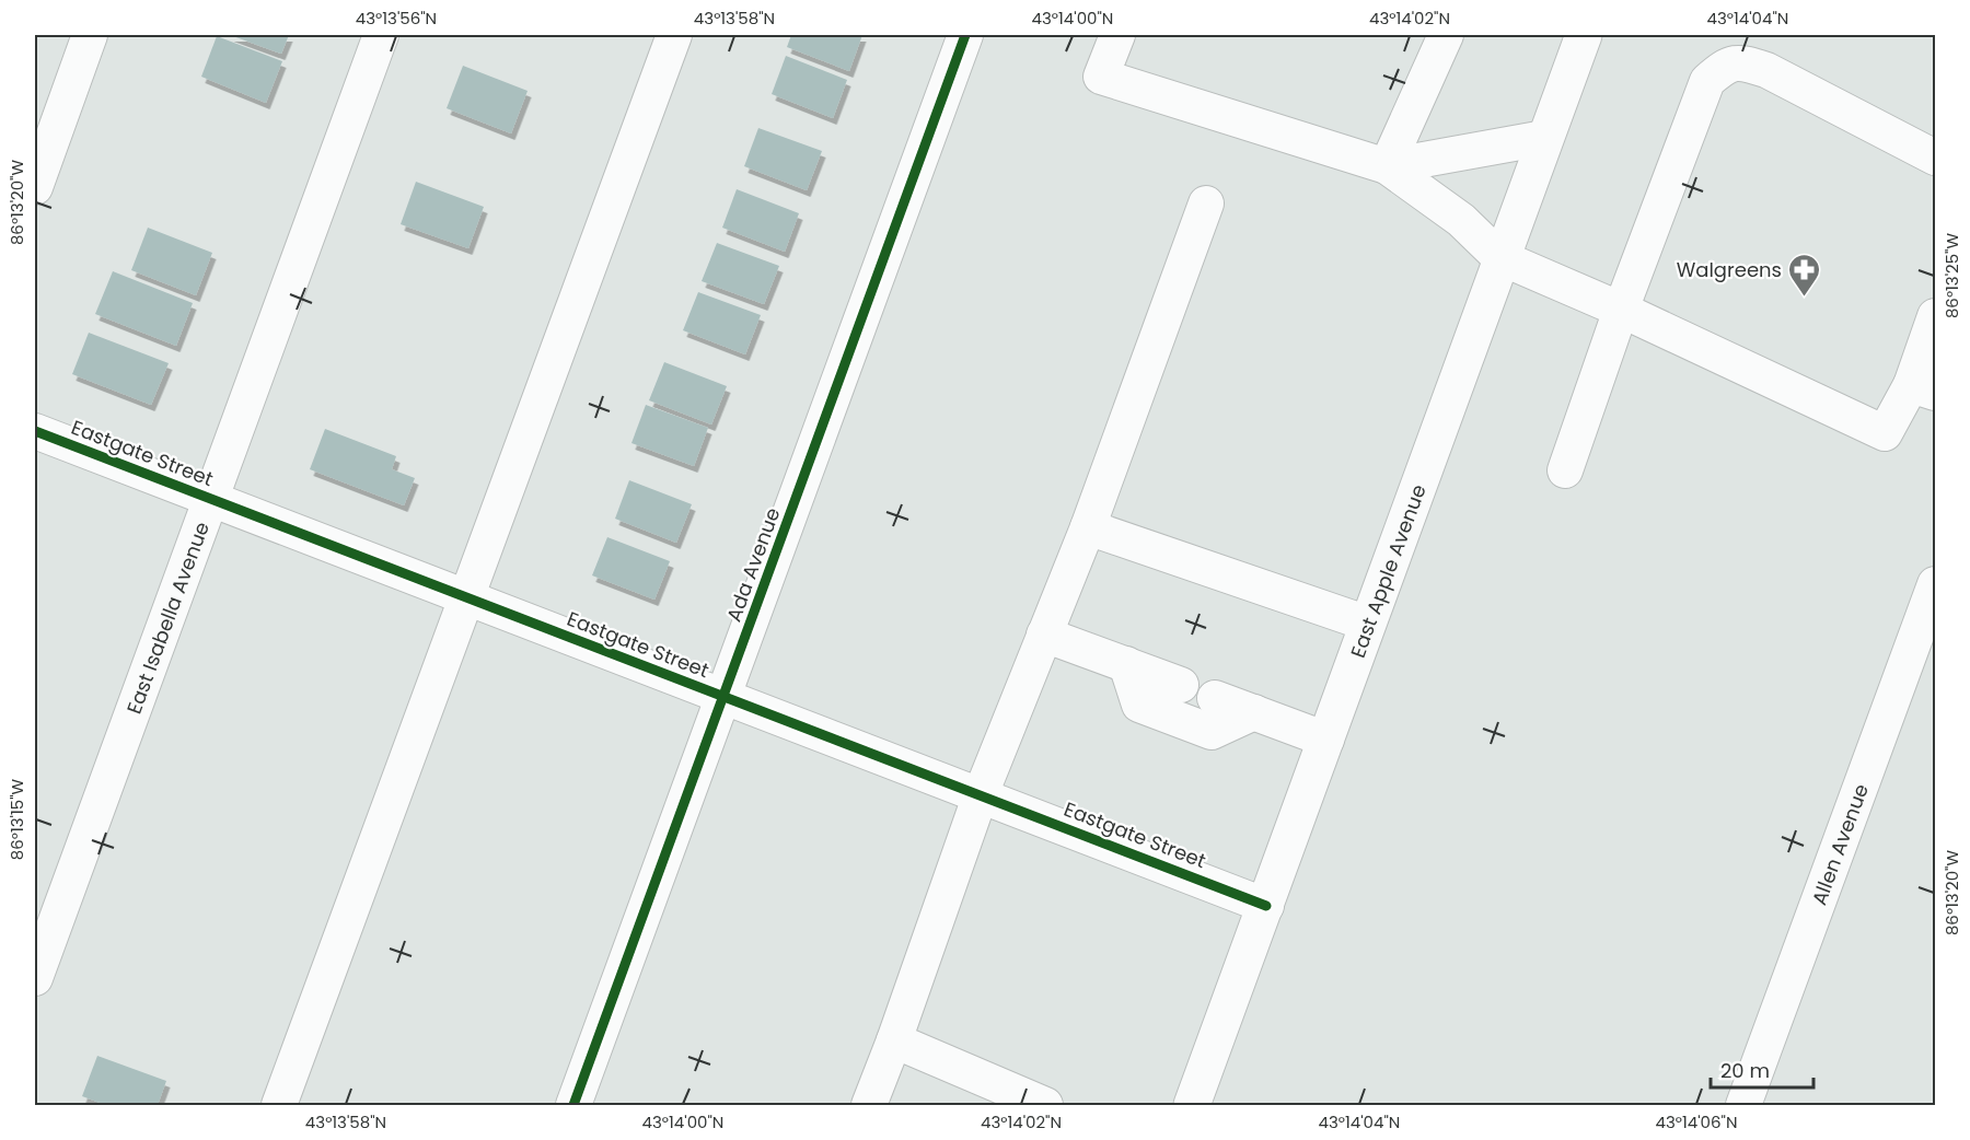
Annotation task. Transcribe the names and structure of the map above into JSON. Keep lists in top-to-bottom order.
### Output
{
  "streets": {
    "main road": ["East Apple Avenue"],
    "street": [
      "Eastgate Street",
      "Ada Avenue",
      "East Isabella Avenue",
      "Allen Avenue"
    ]
  },
  "crossings": [
    ["Eastgate Street", "Ada Avenue"],
    ["Eastgate Street", "East Apple Avenue"],
    ["Eastgate Street", "East Isabella Avenue"]
  ],
  "places": {
    "pharmacy": ["Walgreens"]
  },
  "scale_bar": "20 m",
  "coordinates": [
    "43°13'56\"N",
    "43°13'58\"N",
    "43°14'00\"N",
    "43°14'02\"N",
    "43°14'04\"N",
    "86°13'20\"W",
    "86°13'25\"W",
    "86°13'15\"W",
    "43°14'06\"N"
  ]
}
